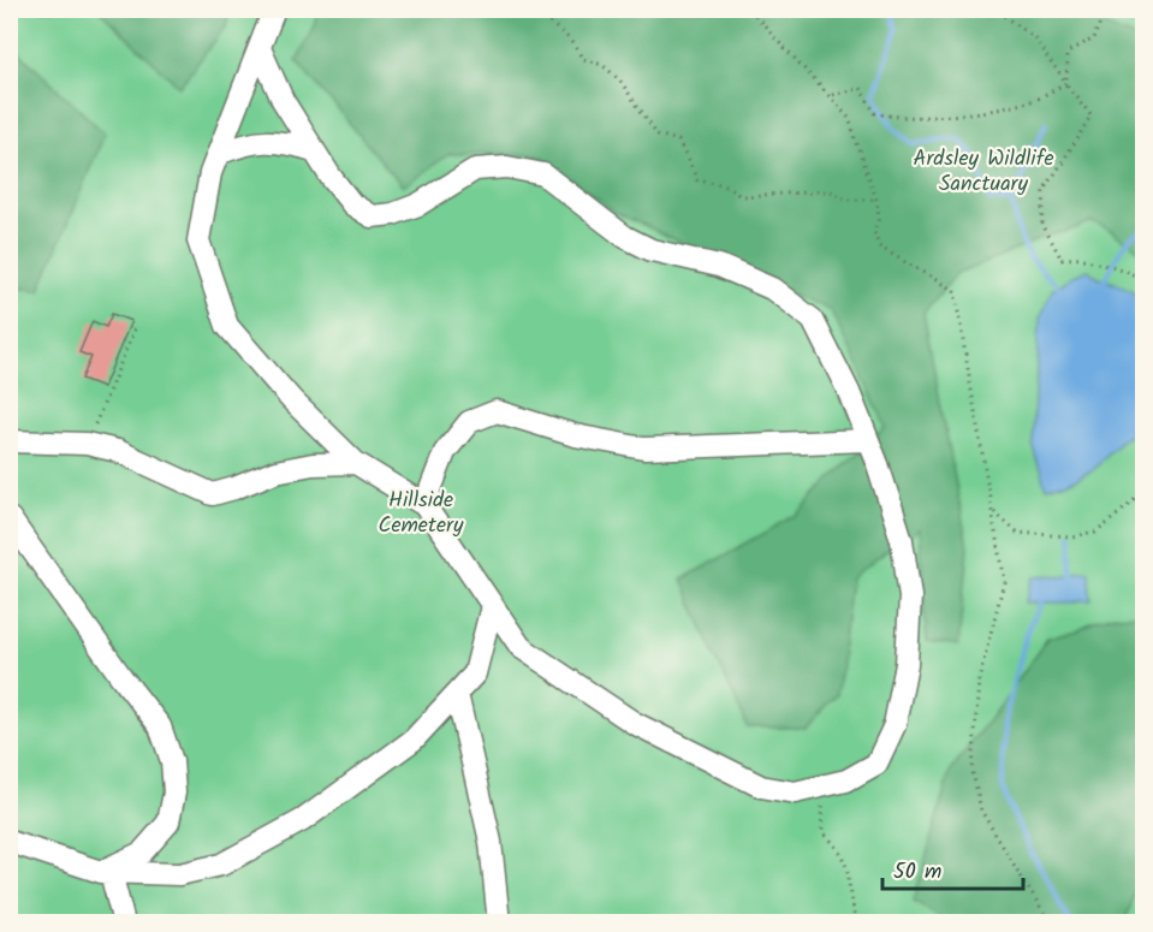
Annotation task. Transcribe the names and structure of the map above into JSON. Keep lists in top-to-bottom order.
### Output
{
  "parks": ["Ardsley Wildlife Sanctuary", "Hillside Cemetery"],
  "scale_bar": "50 m"
}
